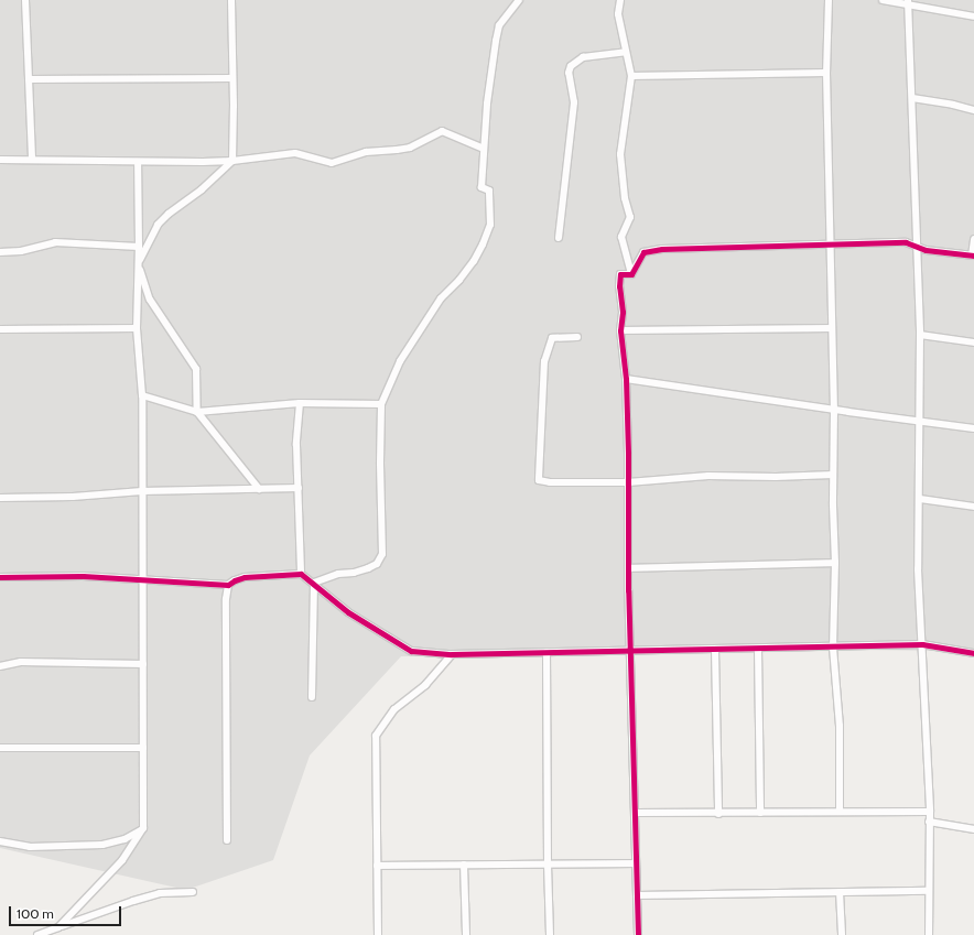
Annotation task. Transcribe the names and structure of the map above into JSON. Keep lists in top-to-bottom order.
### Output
{
  "scale_bar": "100 m"
}
